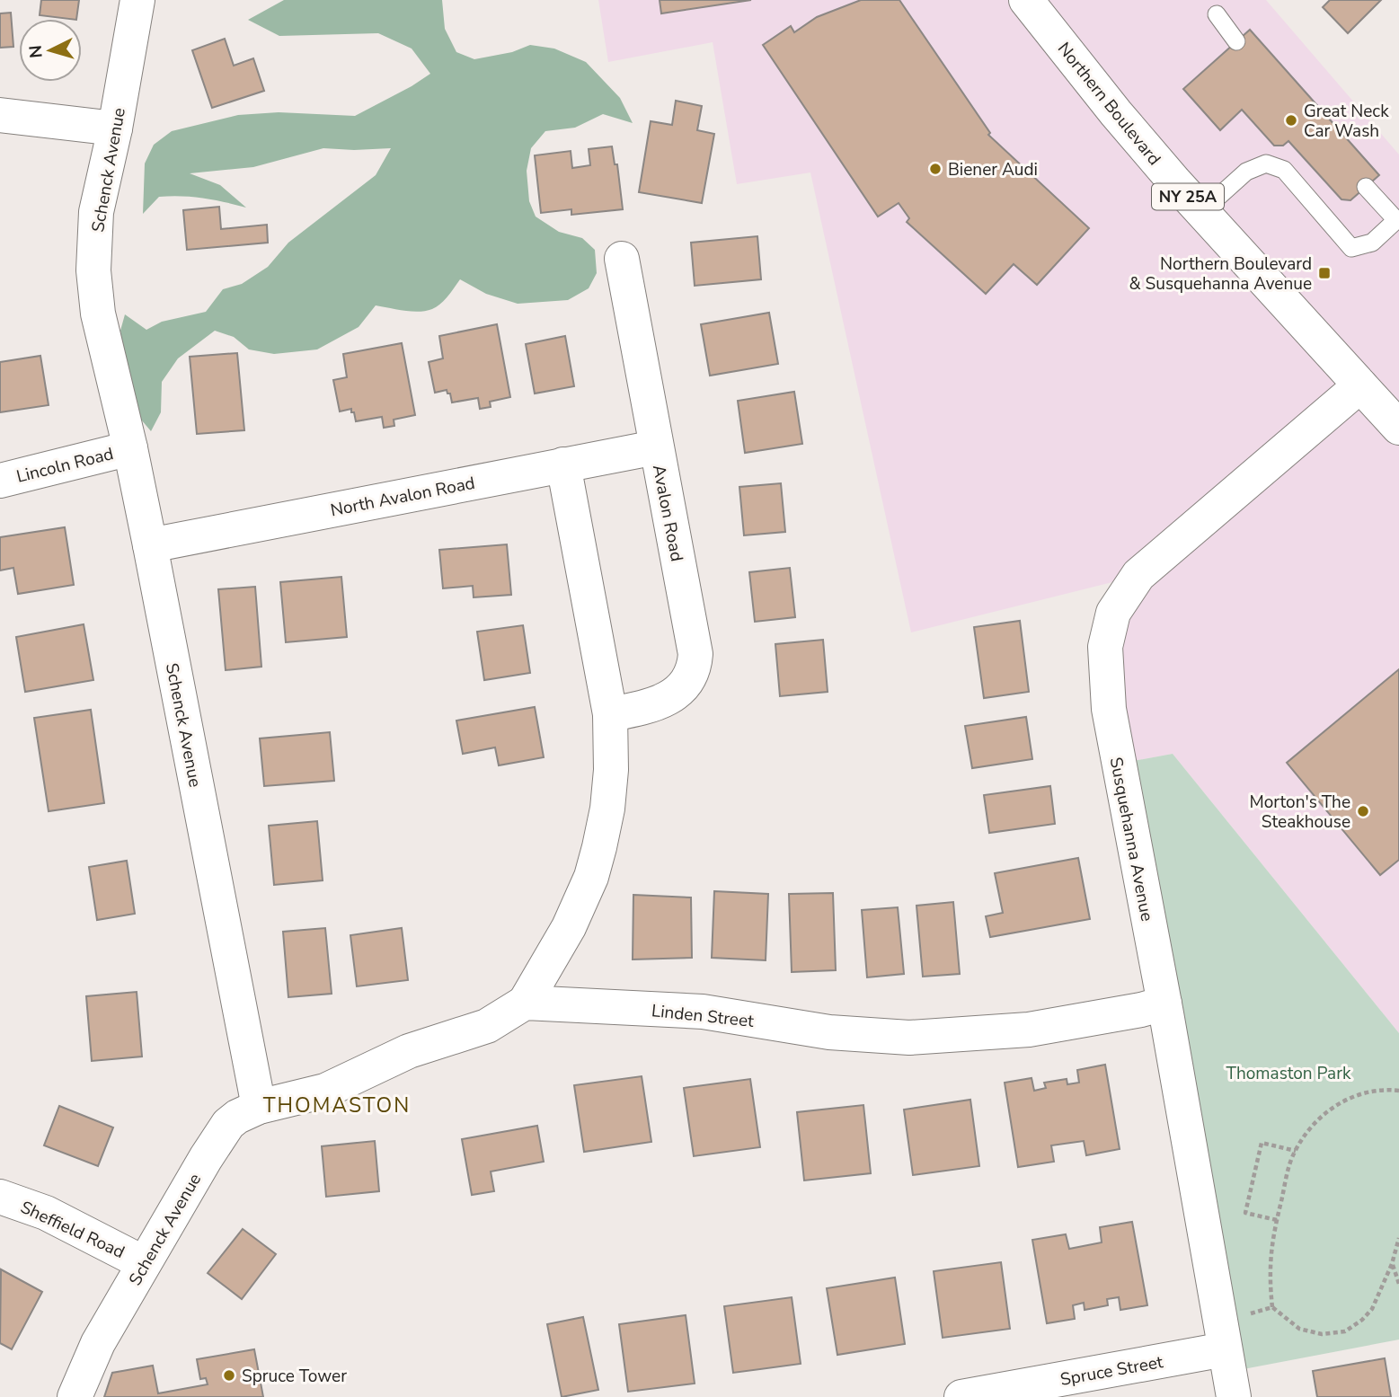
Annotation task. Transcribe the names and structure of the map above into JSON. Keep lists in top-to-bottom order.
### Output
{
  "streets": {
    "street": [
      "Northern Boulevard",
      "Schenck Avenue",
      "NY 25A",
      "Lincoln Road",
      "North Avalon Road",
      "Avalon Road",
      "Susquehanna Avenue",
      "Linden Street",
      "Sheffield Road",
      "Spruce Street"
    ]
  },
  "crossings": [
    ["Northern Boulevard", "Susquehanna Avenue"],
    ["Schenck Avenue", "Lincoln Road"],
    ["Schenck Avenue", "North Avalon Road"],
    ["Schenck Avenue", "Sheffield Road"],
    ["North Avalon Road", "Avalon Road"],
    ["Susquehanna Avenue", "Linden Street"],
    ["Susquehanna Avenue", "Spruce Street"]
  ],
  "districts": ["THOMASTON"],
  "parks": ["Thomaston Park"],
  "places": {
    "other": [
      "Great Neck Car Wash",
      "Biener Audi",
      "Morton's The Steakhouse",
      "Spruce Tower"
    ],
    "transit": ["Northern Boulevard & Susquehanna Avenue"]
  },
  "north": "left"
}
